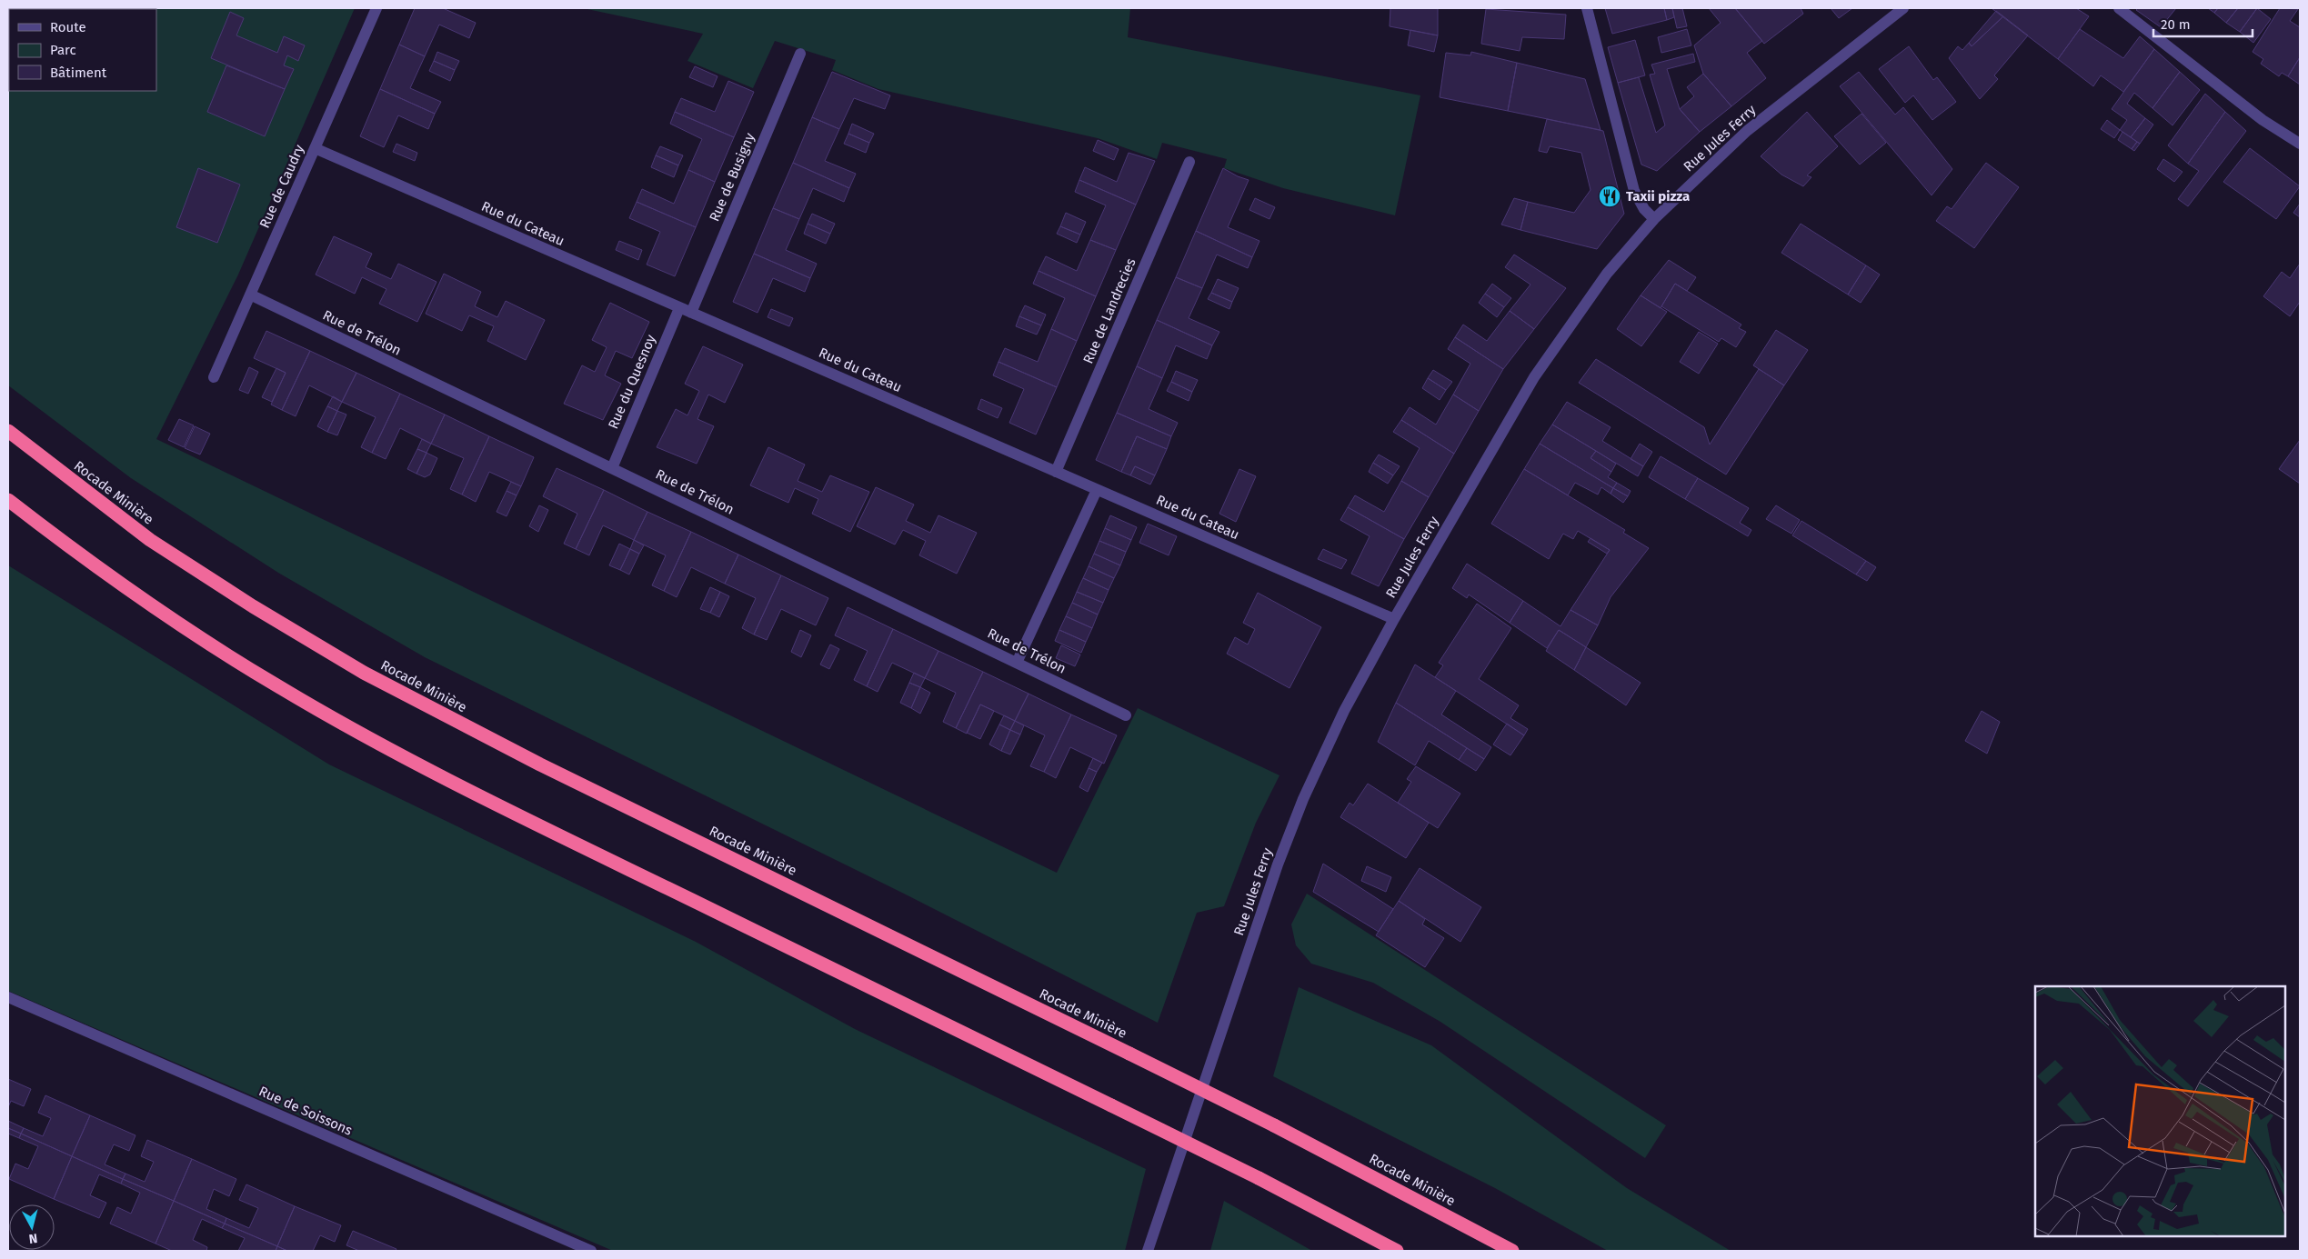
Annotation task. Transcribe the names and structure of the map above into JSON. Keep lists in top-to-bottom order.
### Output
{
  "streets": {
    "highway": ["Rocade Minière"],
    "street": [
      "Rue Jules Ferry",
      "Rue de Busigny",
      "Rue de Caudry",
      "Rue du Cateau",
      "Rue de Landrecies",
      "Rue de Trélon",
      "Rue du Quesnoy",
      "Rue de Soissons"
    ]
  },
  "crossings": [
    ["Rue Jules Ferry", "Rue du Cateau"],
    ["Rue de Busigny", "Rue du Cateau"],
    ["Rue de Caudry", "Rue du Cateau"],
    ["Rue de Caudry", "Rue de Trélon"],
    ["Rue du Cateau", "Rue de Landrecies"],
    ["Rue du Cateau", "Rue du Quesnoy"],
    ["Rue de Trélon", "Rue du Quesnoy"]
  ],
  "places": {
    "restaurant": ["Taxii pizza"]
  },
  "legend": ["Route", "Parc", "Bâtiment"],
  "scale_bar": "20 m",
  "north": "bottom"
}
